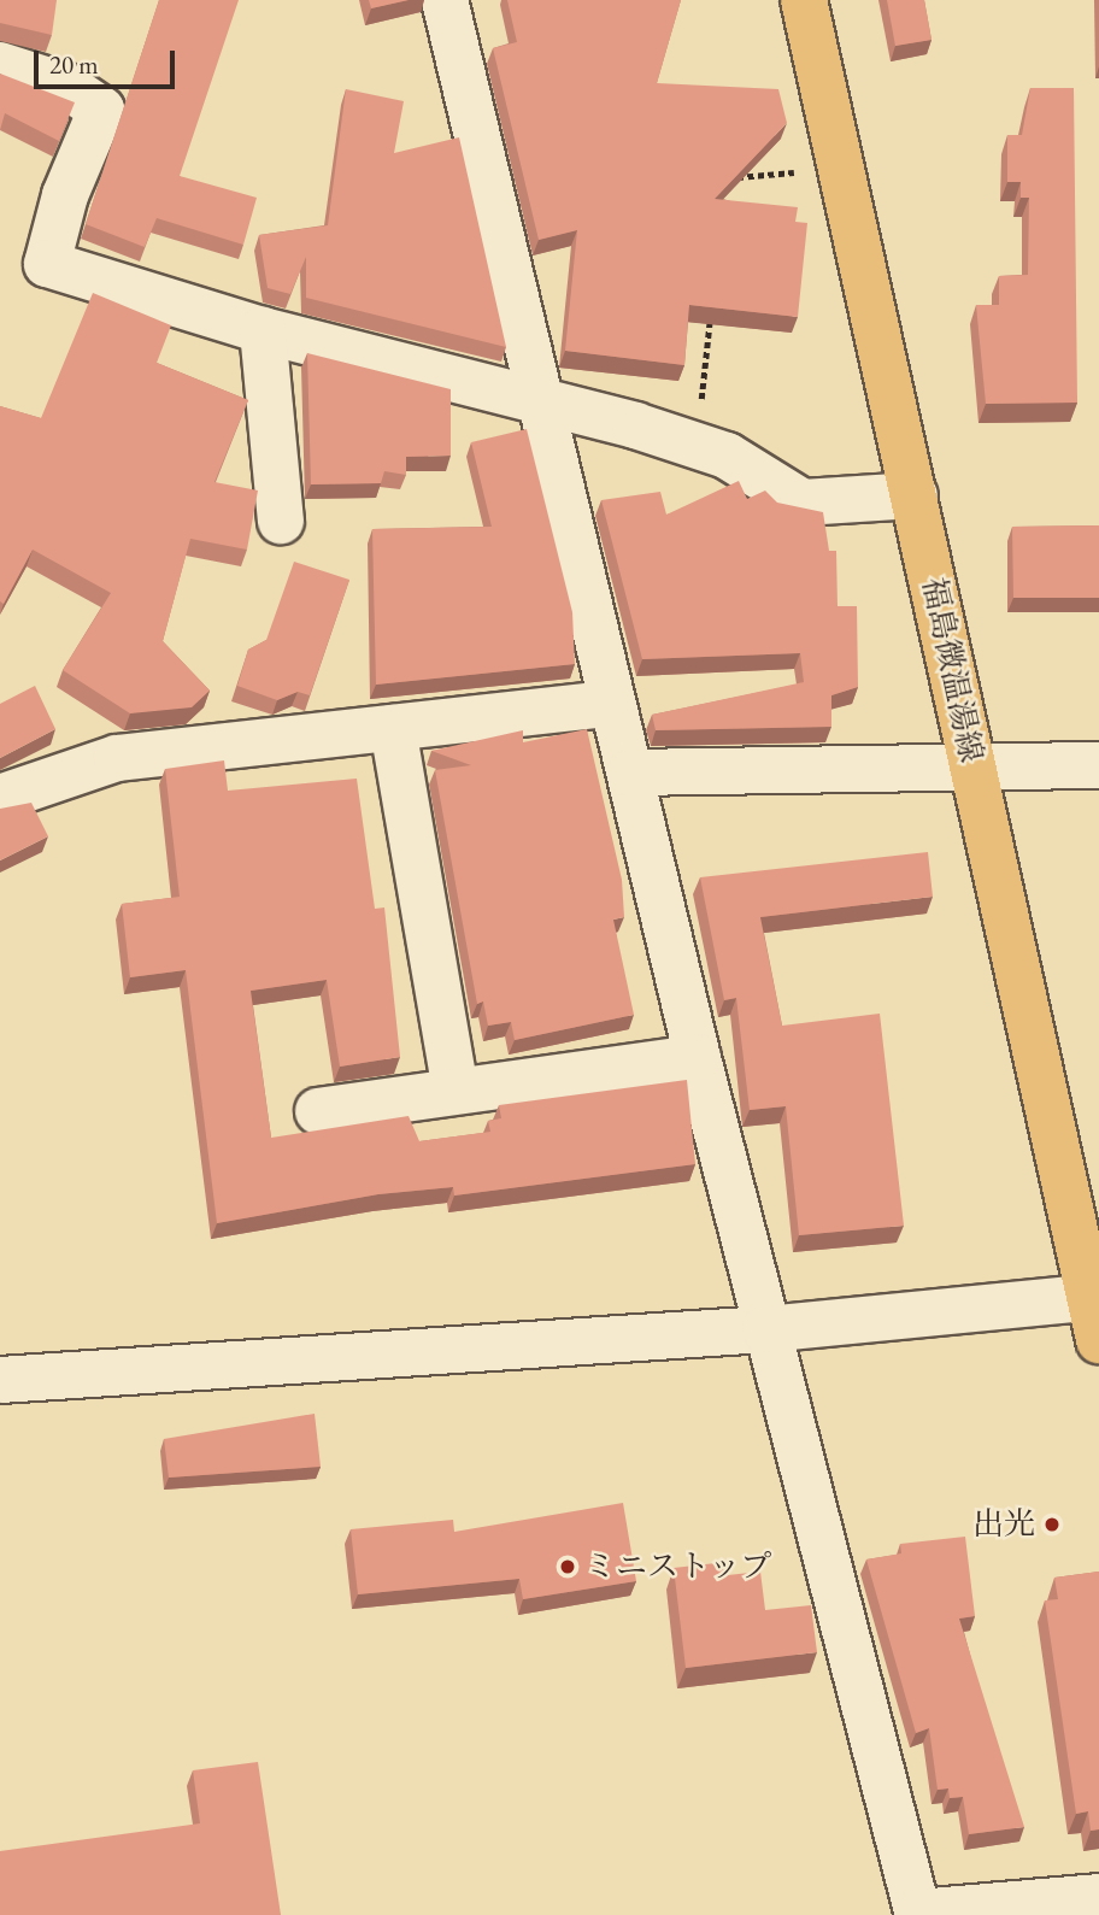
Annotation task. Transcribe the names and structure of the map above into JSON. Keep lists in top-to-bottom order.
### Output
{
  "streets": {
    "main road": ["福島微温湯線"]
  },
  "places": ["出光", "ミニストップ"],
  "scale_bar": "20 m"
}
